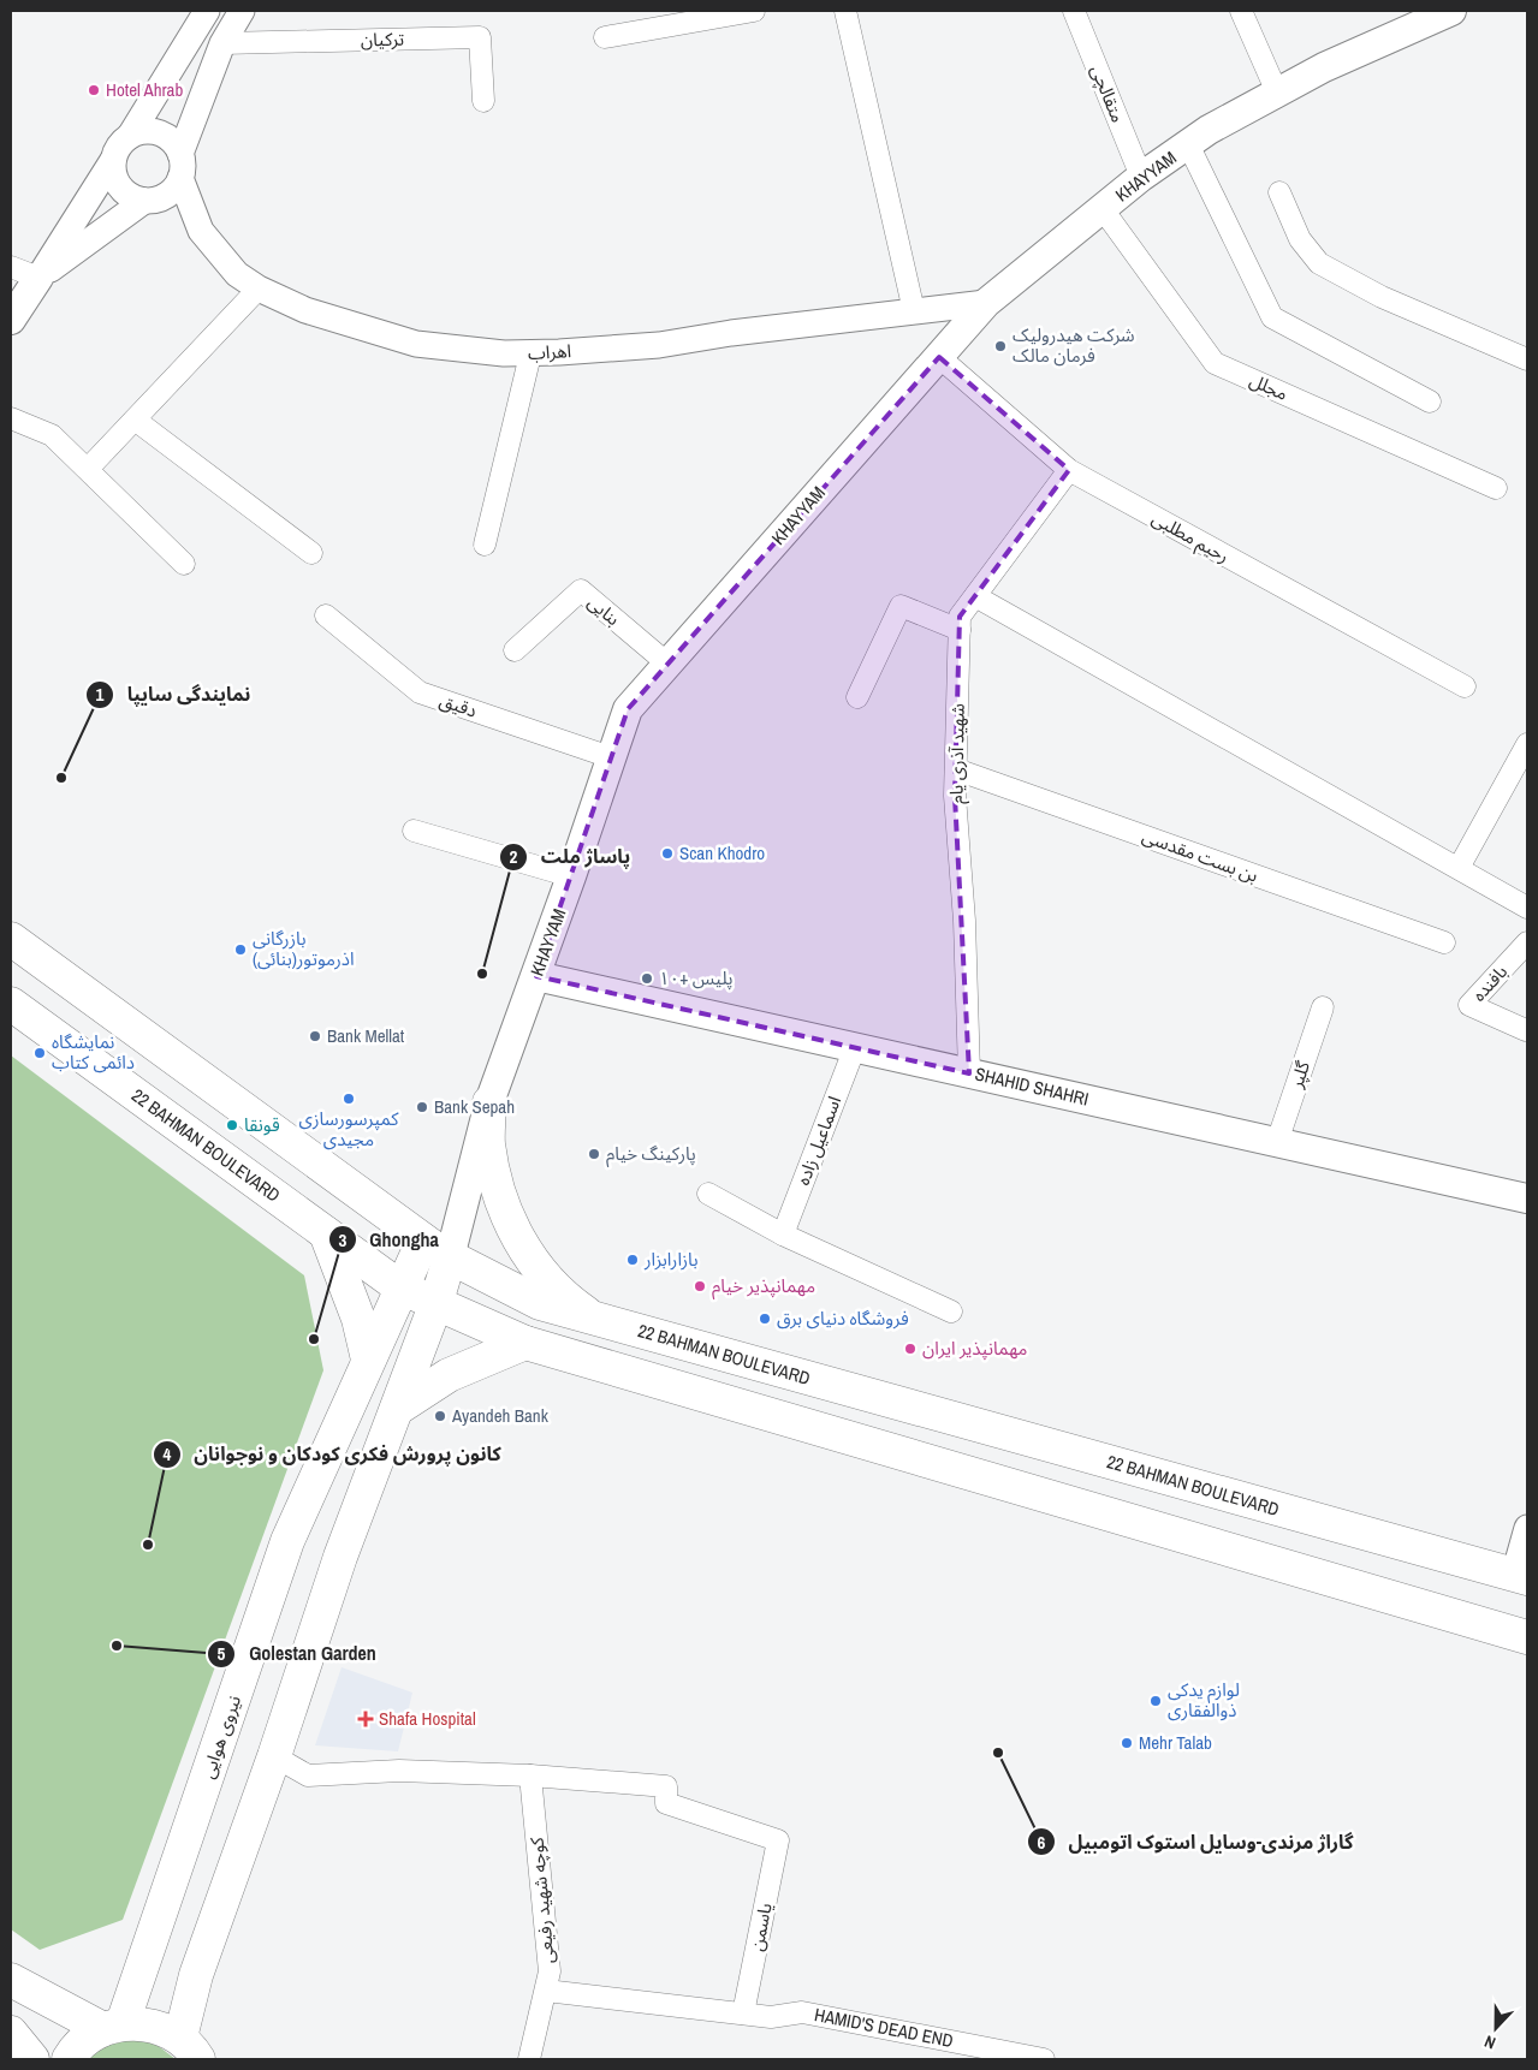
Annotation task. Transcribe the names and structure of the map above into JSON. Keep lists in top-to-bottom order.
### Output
{
  "streets": {
    "main road": [
      "KHAYYAM",
      "SHAHID SHAHRI",
      "22 BAHMAN BOULEVARD",
      "نیروی هوایی"
    ],
    "street": [
      "ترکیان",
      "متقالچی",
      "اهراب",
      "مجلل",
      "رحیم مطلبی",
      "بنایی",
      "دقیق",
      "شهید آذری یام",
      "بن بست مقدسی",
      "بافنده",
      "گلپر",
      "اسماعیل زاده",
      "کوچه شهید رفیعی",
      "یاسمن",
      "HAMID'S DEAD END"
    ]
  },
  "crossings": [
    ["متقالچی", "KHAYYAM"],
    ["KHAYYAM", "اهراب"],
    ["KHAYYAM", "مجلل"],
    ["KHAYYAM", "رحیم مطلبی"],
    ["KHAYYAM", "بنایی"],
    ["KHAYYAM", "دقیق"],
    ["KHAYYAM", "SHAHID SHAHRI"],
    ["KHAYYAM", "22 BAHMAN BOULEVARD"],
    ["رحیم مطلبی", "شهید آذری یام"],
    ["شهید آذری یام", "بن بست مقدسی"],
    ["شهید آذری یام", "SHAHID SHAHRI"],
    ["گلپر", "SHAHID SHAHRI"],
    ["SHAHID SHAHRI", "اسماعیل زاده"],
    ["22 BAHMAN BOULEVARD", "نیروی هوایی"],
    ["کوچه شهید رفیعی", "یاسمن"],
    ["کوچه شهید رفیعی", "HAMID'S DEAD END"],
    ["یاسمن", "HAMID'S DEAD END"]
  ],
  "places": {
    "other": [
      "Hotel Ahrab",
      "شرکت هیدرولیک فرمان مالک",
      "نمایندگی سایپا",
      "Scan Khodro",
      "بازرگانی اذرموتور(بنائی)",
      "پاساژ ملت",
      "پلیس +۱۰",
      "Bank Mellat",
      "نمایشگاه دائمی کتاب",
      "کمپرسورسازی مجیدی",
      "Bank Sepah",
      "قونقا",
      "پارکینگ خیام",
      "بازارابزار",
      "مهمانپذیر خیام",
      "فروشگاه دنیای برق",
      "Ghongha",
      "مهمانپذیر ایران",
      "Ayandeh Bank",
      "کانون پرورش فکری کودکان و نوجوانان",
      "Golestan Garden",
      "لوازم یدکی ذوالفقاری",
      "Mehr Talab",
      "گاراژ مرندی-وسایل استوک اتومبیل"
    ],
    "health": ["Shafa Hospital"]
  },
  "north": "bottom"
}
